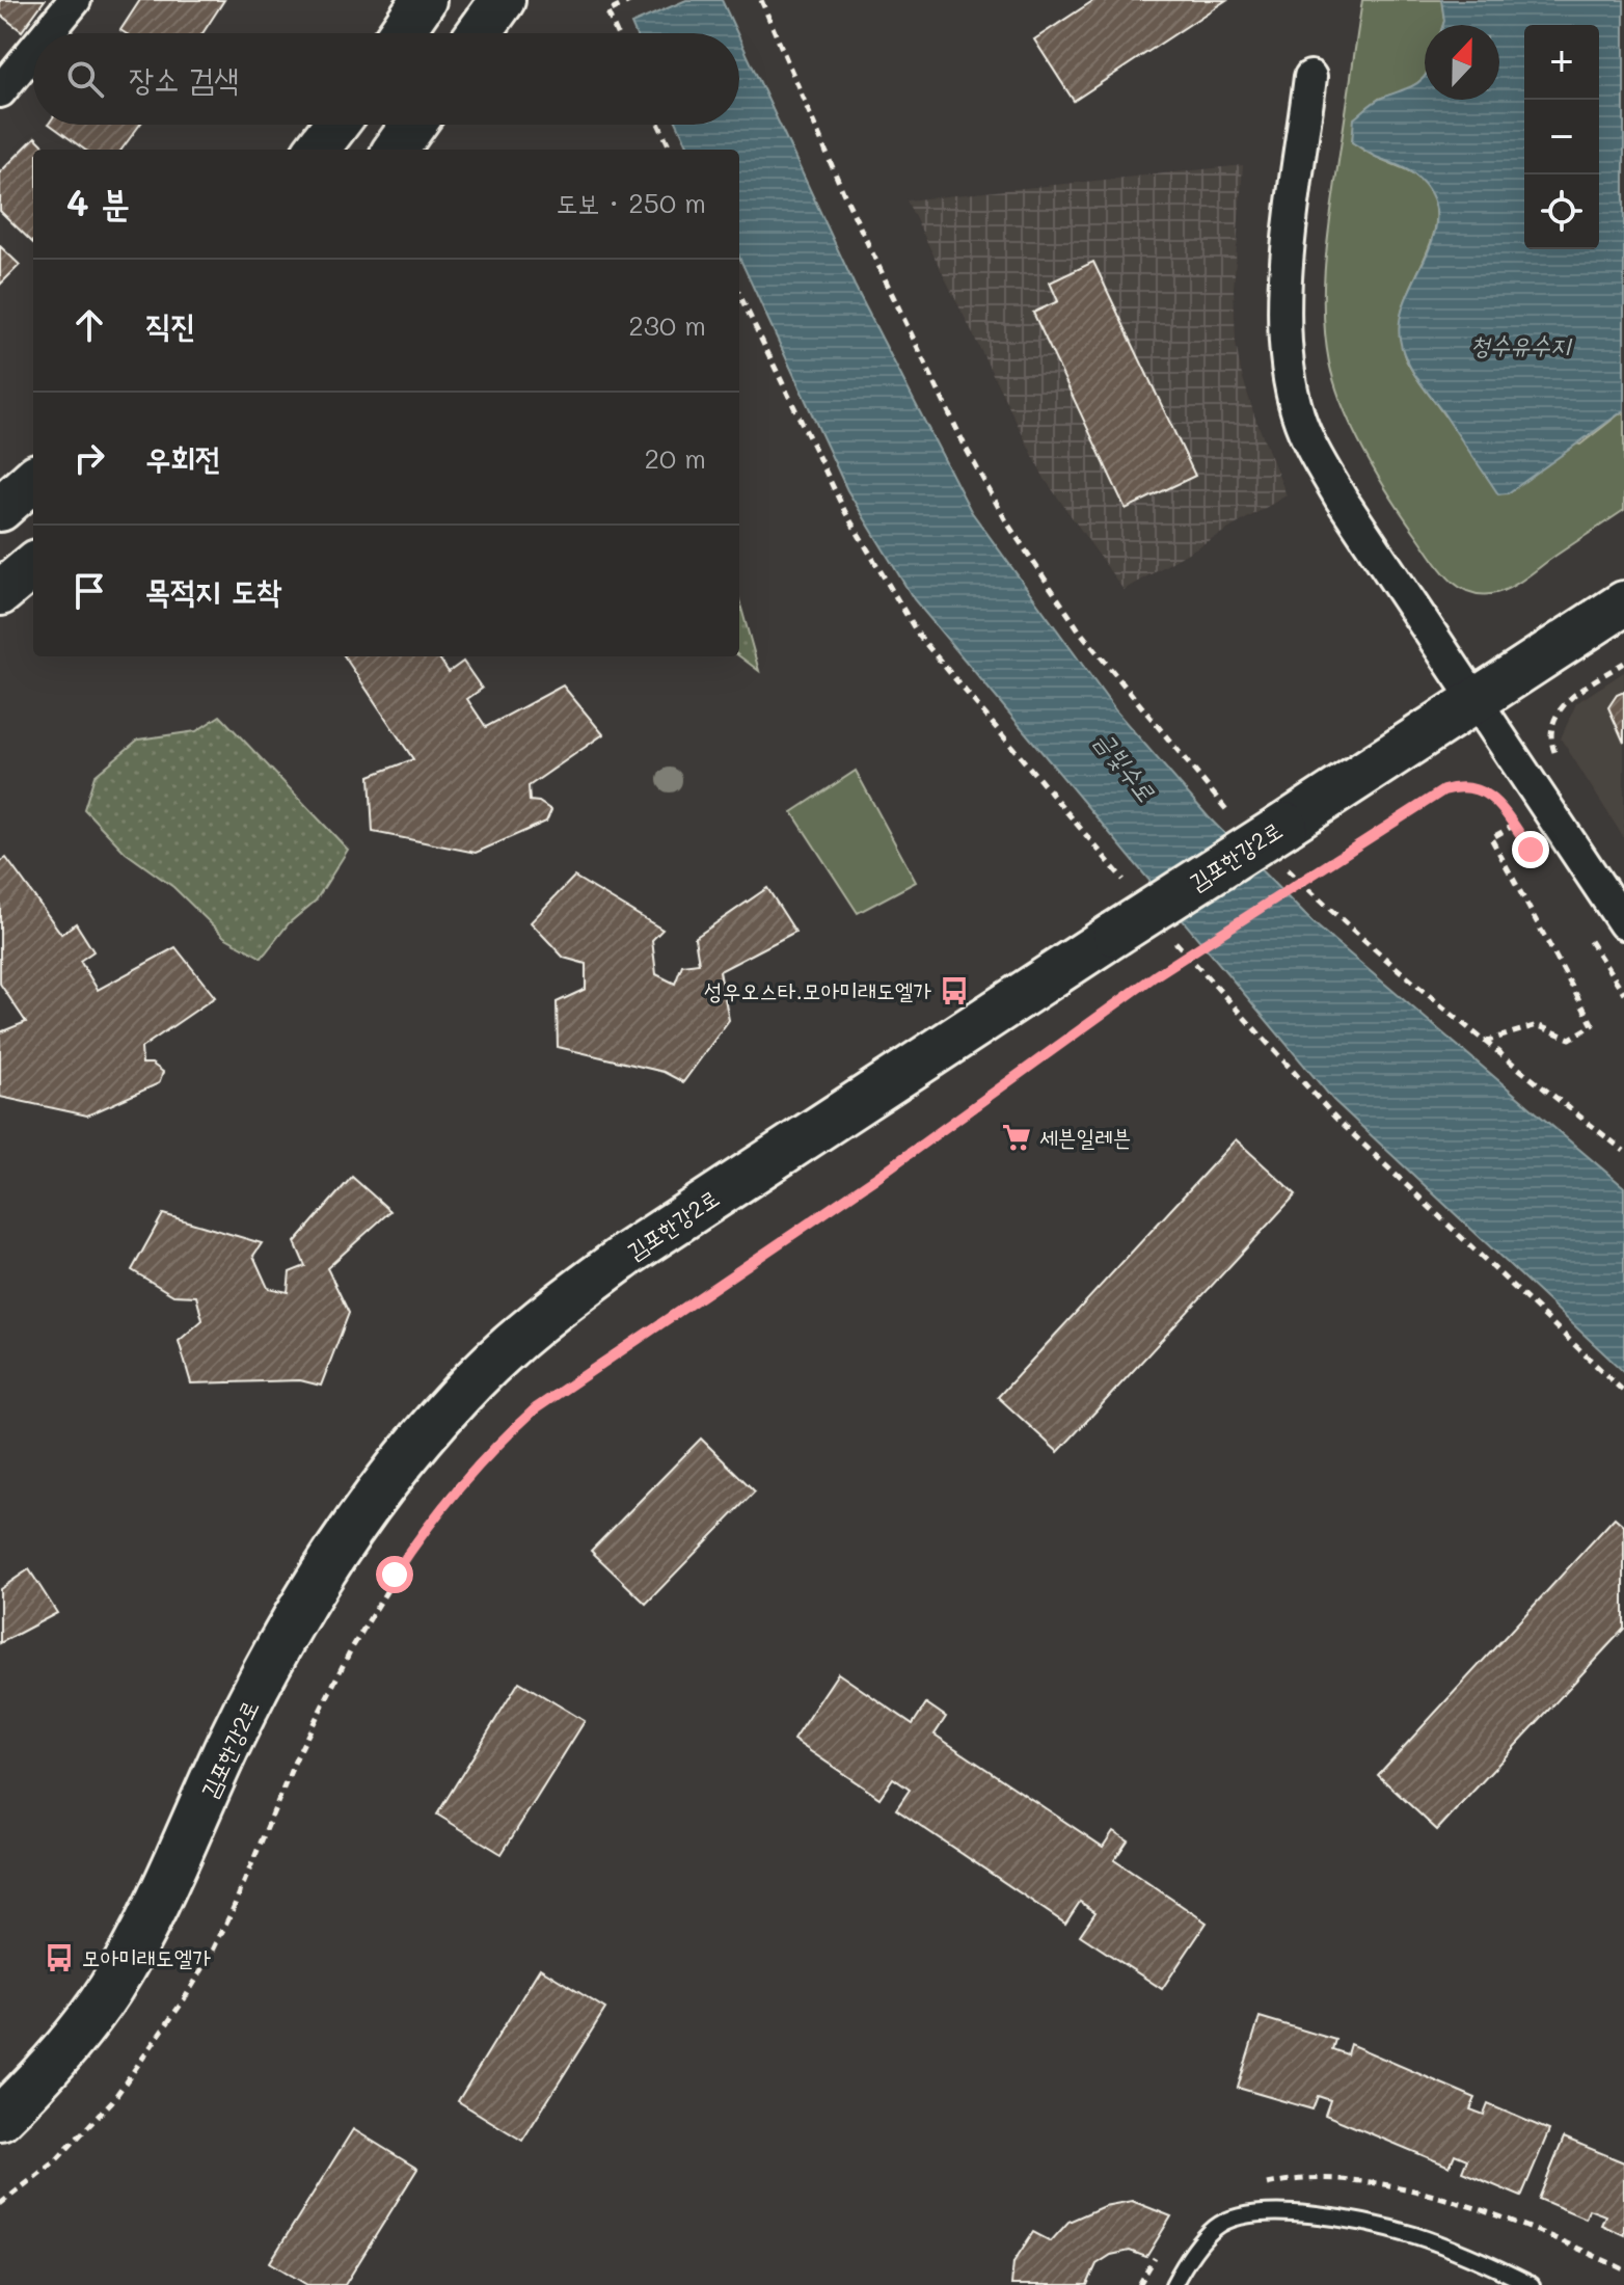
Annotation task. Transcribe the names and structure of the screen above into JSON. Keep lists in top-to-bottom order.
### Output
{
  "streets": {
    "street": ["김포한강2로"]
  },
  "water": ["청수유수지", "금빛수로"],
  "places": {
    "bus stop": ["성우오스타.모아미래도엘가", "모아미래도엘가"],
    "supermarket": ["세븐일레븐"]
  },
  "north": "top",
  "page": {
    "map_buttons": ["+", "−"],
    "search": "장소 검색",
    "heading": ["4 분", "도보 · 250 m"],
    "list": [
      ["직진", "230 m"],
      ["우회전", "20 m"],
      "목적지 도착"
    ]
  }
}
